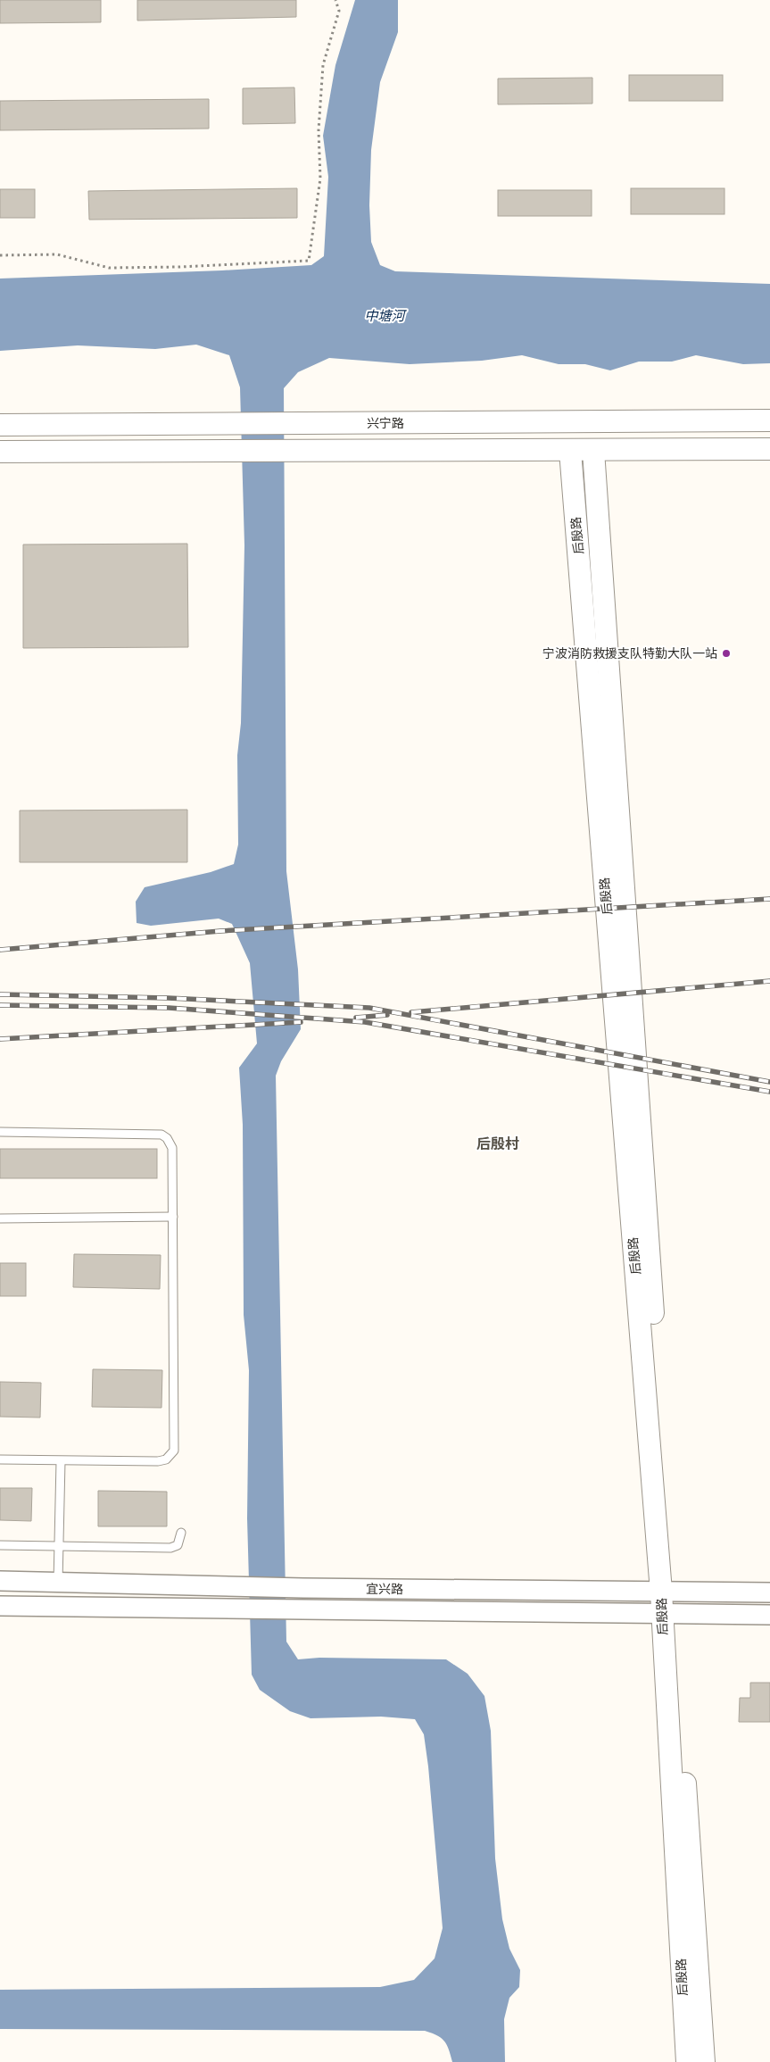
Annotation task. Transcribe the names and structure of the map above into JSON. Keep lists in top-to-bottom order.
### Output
{
  "streets": {
    "main road": ["兴宁路", "后殷路"],
    "street": ["宜兴路"]
  },
  "crossings": [
    ["后殷路", "宜兴路"]
  ],
  "districts": ["后殷村"],
  "water": ["中塘河"],
  "places": ["宁波消防救援支队特勤大队一站"]
}
